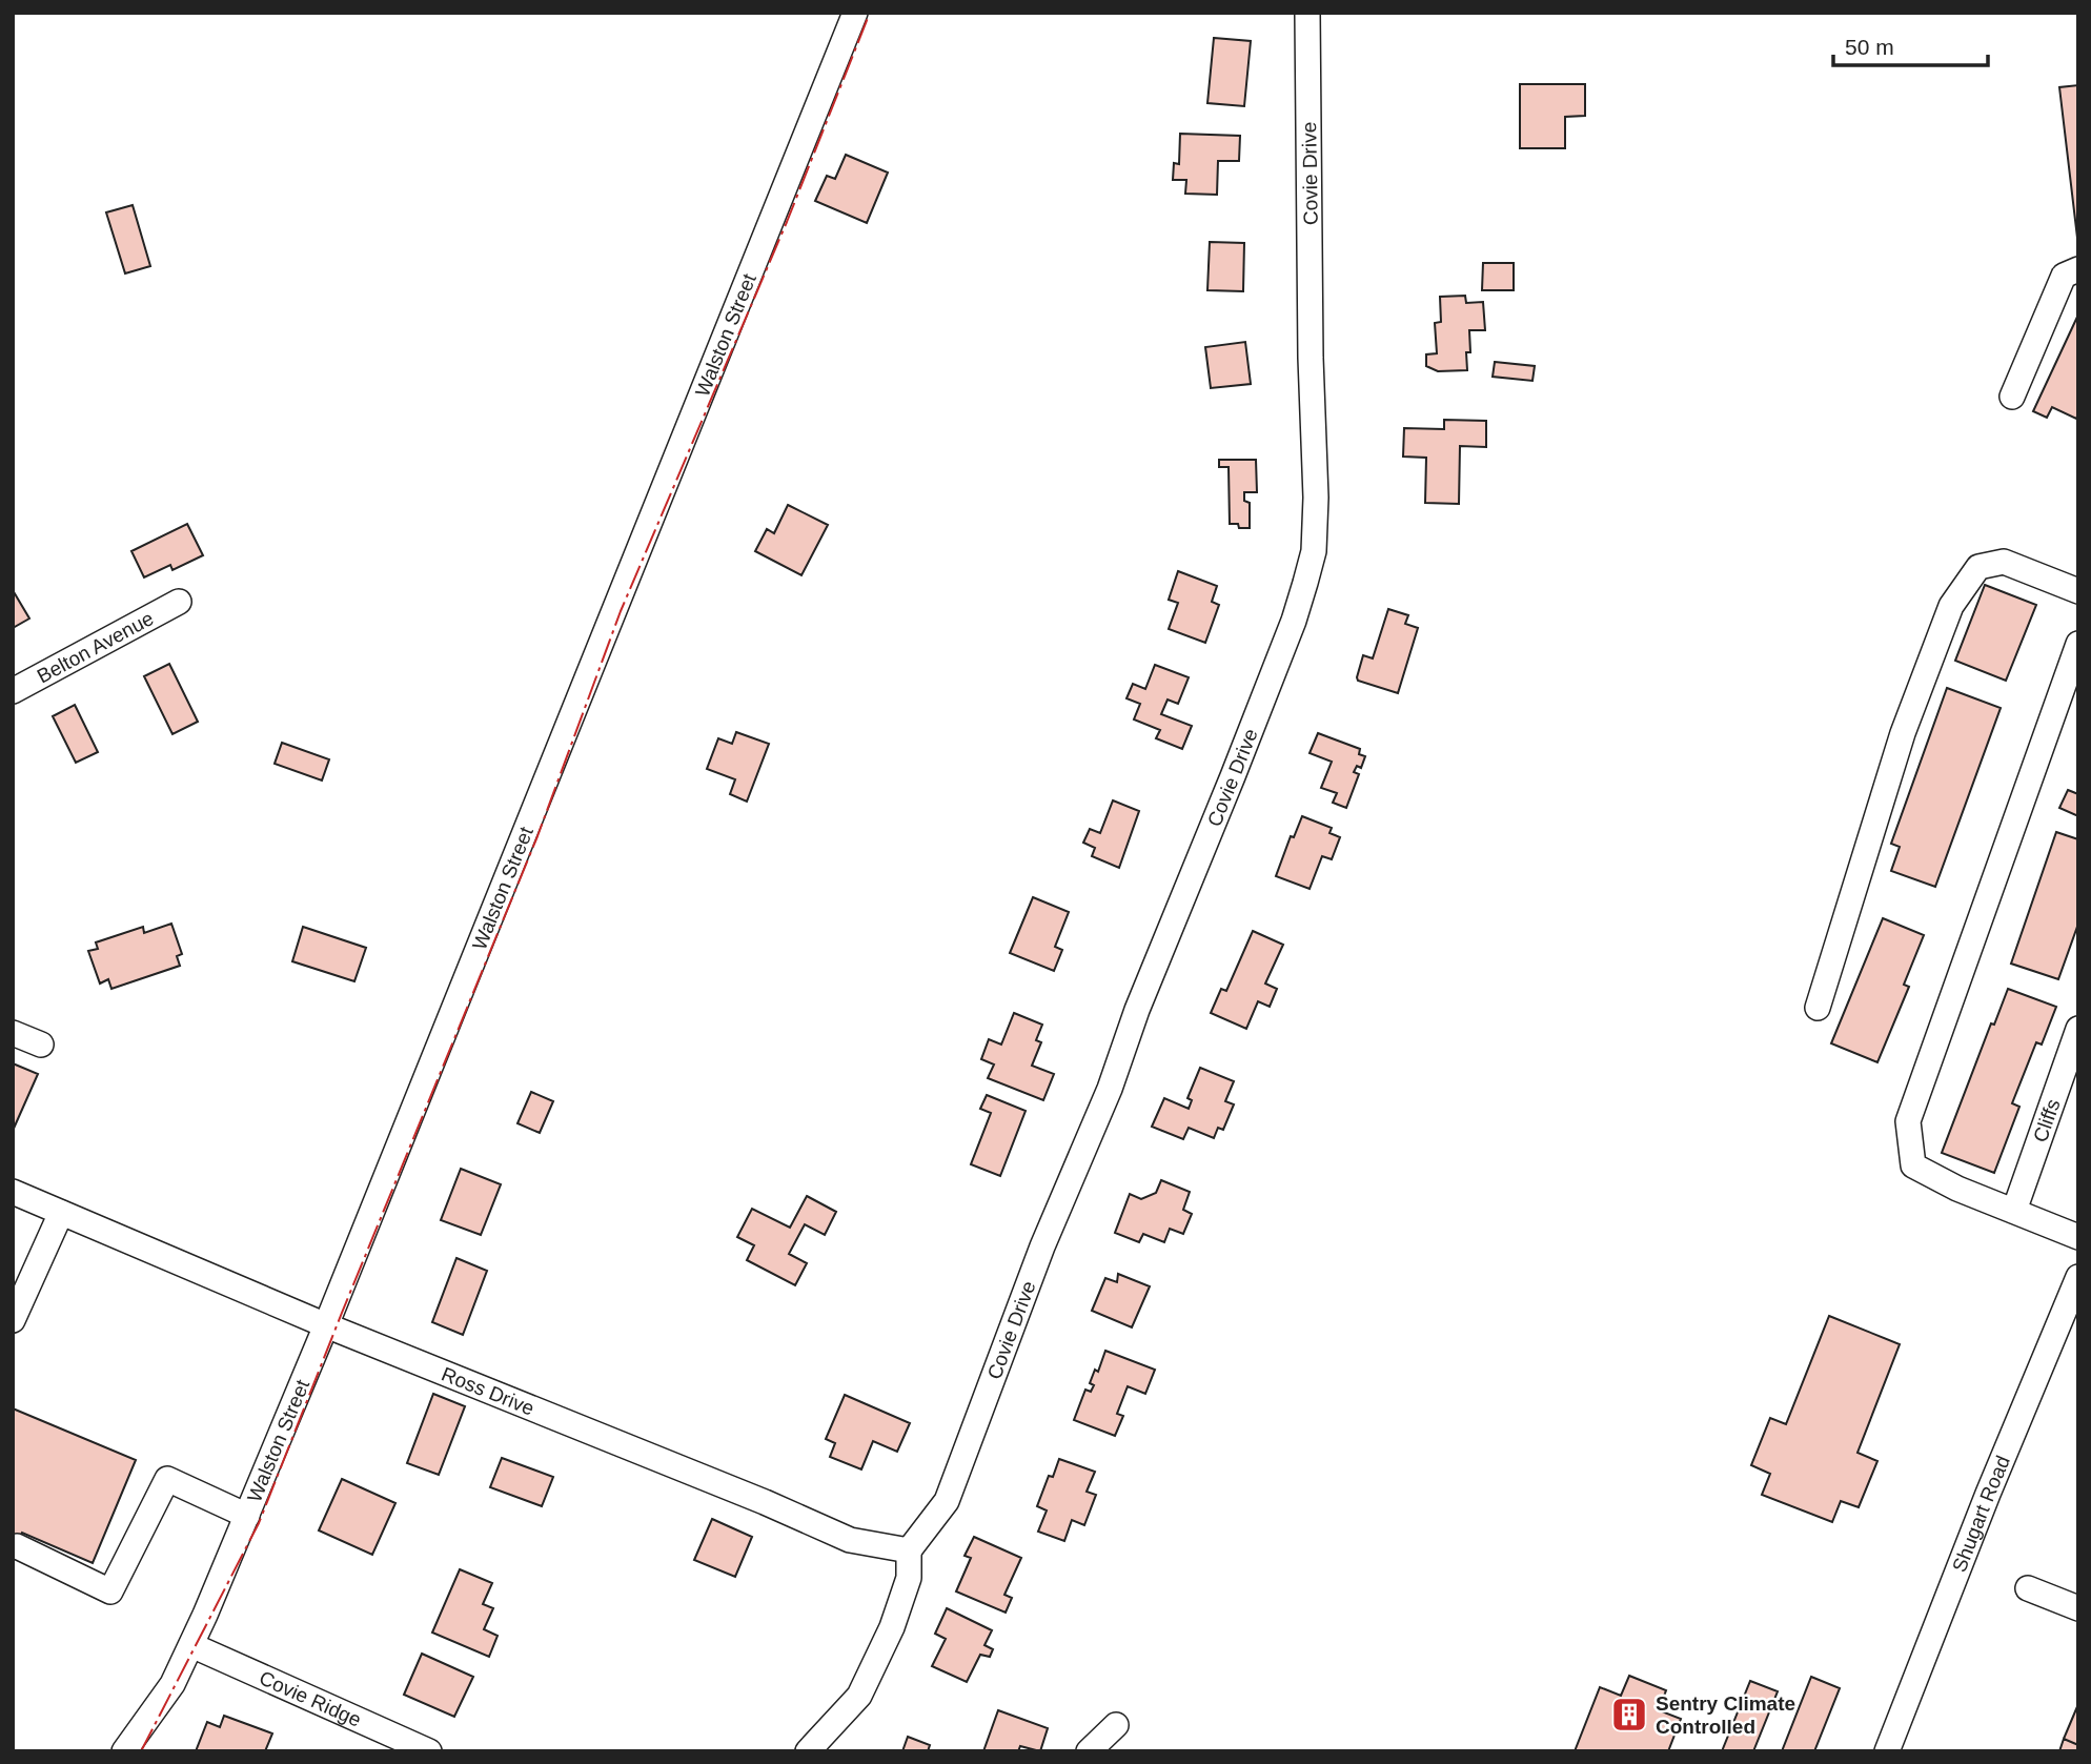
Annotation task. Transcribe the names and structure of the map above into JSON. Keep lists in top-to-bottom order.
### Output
{
  "streets": {
    "street": [
      "Covie Drive",
      "Walston Street",
      "Belton Avenue",
      "Cliffs",
      "Ross Drive",
      "Shugart Road",
      "Covie Ridge"
    ]
  },
  "crossings": [
    ["Covie Drive", "Ross Drive"],
    ["Walston Street", "Ross Drive"],
    ["Walston Street", "Covie Ridge"]
  ],
  "places": {
    "building": ["Sentry Climate Controlled"]
  },
  "scale_bar": "50 m"
}
